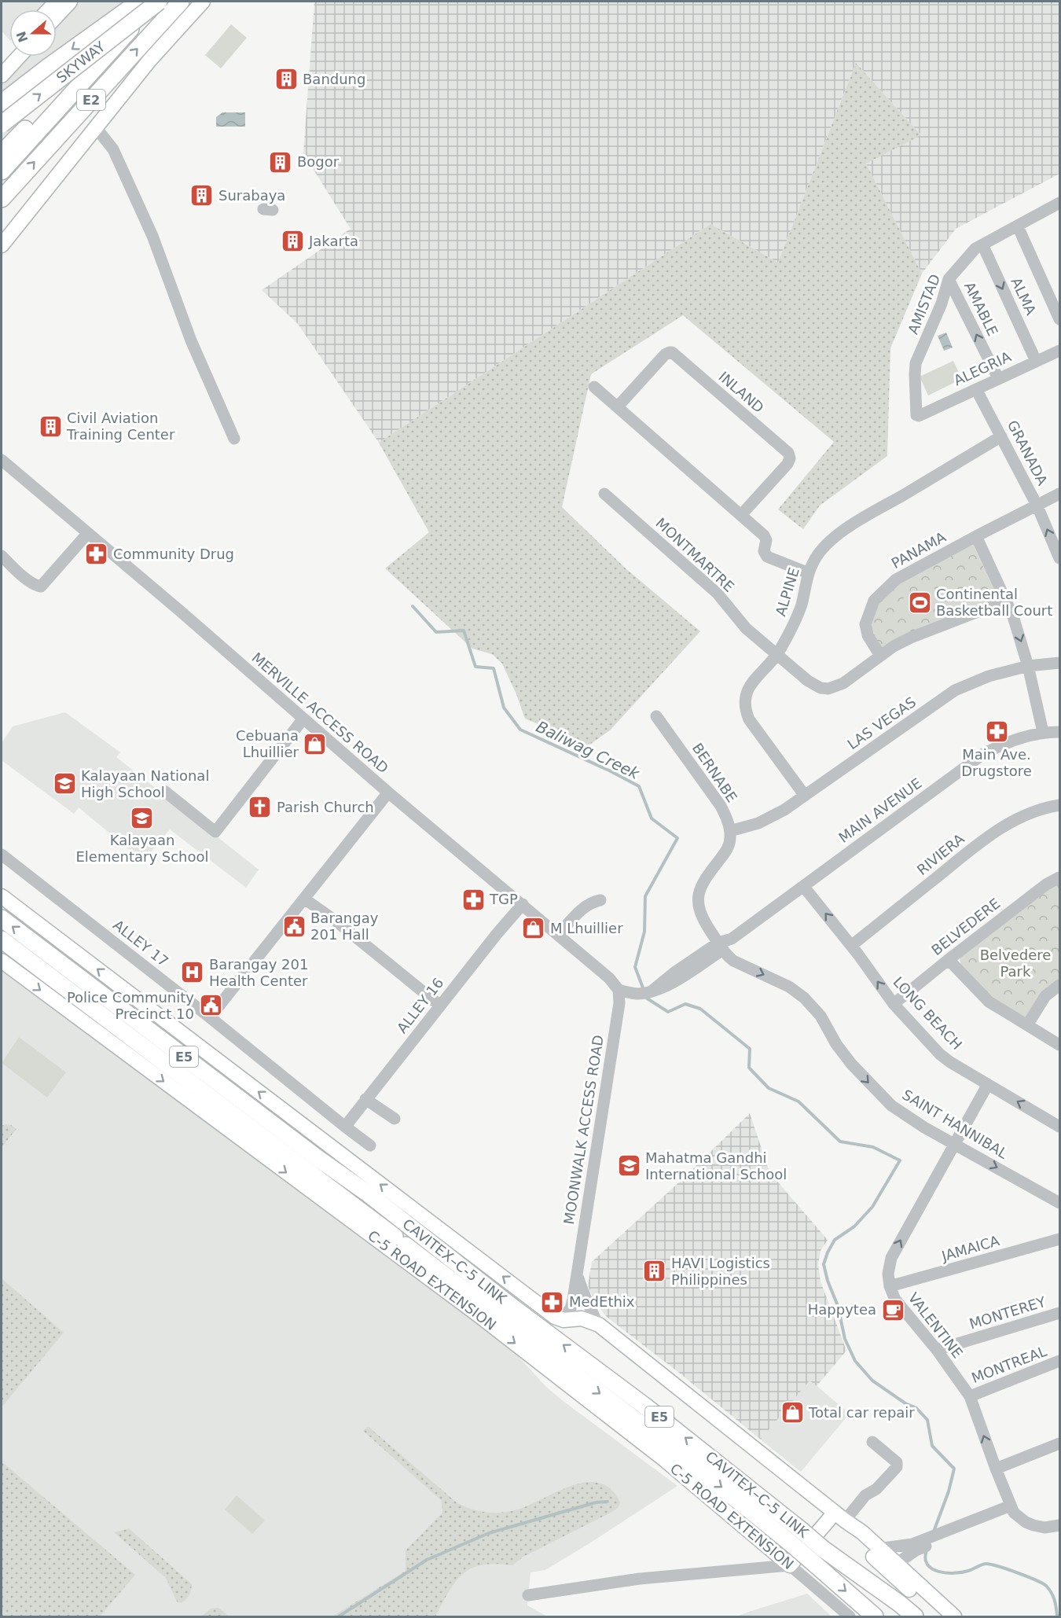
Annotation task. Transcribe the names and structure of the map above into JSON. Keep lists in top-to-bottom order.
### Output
{
  "streets": {
    "highway": [
      "SKYWAY",
      "E2",
      "E5",
      "CAVITEX–C-5 LINK"
    ],
    "main road": ["C-5 ROAD EXTENSION"],
    "street": [
      "ALMA",
      "AMISTAD",
      "AMABLE",
      "ALEGRIA",
      "INLAND",
      "GRANADA",
      "PANAMA",
      "MONTMARTRE",
      "ALPINE",
      "MERVILLE ACCESS ROAD",
      "LAS VEGAS",
      "BERNABE",
      "MAIN AVENUE",
      "RIVIERA",
      "BELVEDERE",
      "ALLEY 17",
      "ALLEY 16",
      "LONG BEACH",
      "SAINT HANNIBAL",
      "MOONWALK ACCESS ROAD",
      "JAMAICA",
      "MONTEREY",
      "VALENTINE",
      "MONTREAL"
    ]
  },
  "crossings": [
    ["SKYWAY", "E2"],
    ["ALMA", "AMISTAD"],
    ["ALMA", "ALEGRIA"],
    ["AMISTAD", "AMABLE"],
    ["AMISTAD", "ALEGRIA"],
    ["AMABLE", "ALEGRIA"],
    ["ALEGRIA", "GRANADA"],
    ["GRANADA", "PANAMA"],
    ["GRANADA", "ALPINE"],
    ["PANAMA", "MONTMARTRE"],
    ["MONTMARTRE", "ALPINE"],
    ["ALPINE", "LAS VEGAS"],
    ["MERVILLE ACCESS ROAD", "MAIN AVENUE"],
    ["MERVILLE ACCESS ROAD", "ALLEY 16"],
    ["MERVILLE ACCESS ROAD", "MOONWALK ACCESS ROAD"],
    ["LAS VEGAS", "BERNABE"],
    ["MAIN AVENUE", "LONG BEACH"],
    ["MAIN AVENUE", "SAINT HANNIBAL"],
    ["MAIN AVENUE", "MOONWALK ACCESS ROAD"],
    ["RIVIERA", "LONG BEACH"],
    ["BELVEDERE", "LONG BEACH"],
    ["ALLEY 17", "ALLEY 16"],
    ["LONG BEACH", "VALENTINE"],
    ["SAINT HANNIBAL", "VALENTINE"],
    ["JAMAICA", "VALENTINE"],
    ["MONTEREY", "VALENTINE"],
    ["VALENTINE", "MONTREAL"]
  ],
  "one_way": ["LONG BEACH", "SAINT HANNIBAL", "VALENTINE"],
  "water": ["Baliwag Creek"],
  "parks": ["Belvedere Park"],
  "places": {
    "building": [
      "Bandung",
      "Bogor",
      "Surabaya",
      "Jakarta",
      "Civil Aviation Training Center",
      "HAVI Logistics Philippines"
    ],
    "pharmacy": [
      "Community Drug",
      "Main Ave. Drugstore",
      "TGP",
      "MedEthix"
    ],
    "sports": ["Continental Basketball Court"],
    "shop": ["Cebuana Lhuillier", "M Lhuillier", "Total car repair"],
    "school or university": ["Kalayaan National High School", "Kalayaan Elementary School", "Mahatma Gandhi International School"],
    "church": ["Parish Church"],
    "public building": ["Barangay 201 Hall", "Police Community Precinct 10"],
    "hospital": ["Barangay 201 Health Center"],
    "cafe": ["Happytea"]
  },
  "north": "left"
}
